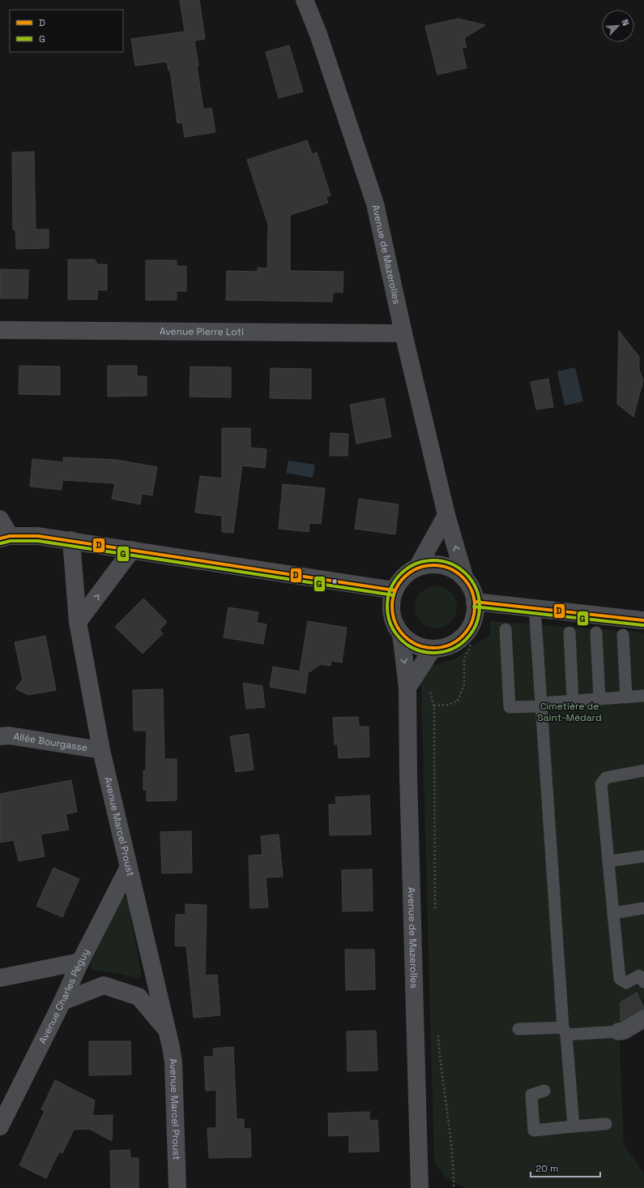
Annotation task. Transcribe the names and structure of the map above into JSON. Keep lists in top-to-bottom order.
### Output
{
  "streets": {
    "street": [
      "Avenue de Mazerolles",
      "Avenue Pierre Loti",
      "Allée Bourgasse",
      "Avenue Marcel Proust",
      "Avenue Charles Péguy"
    ]
  },
  "crossings": [
    ["Avenue de Mazerolles", "Avenue Pierre Loti"],
    ["Allée Bourgasse", "Avenue Marcel Proust"],
    ["Avenue Marcel Proust", "Avenue Charles Péguy"]
  ],
  "parks": ["Cimetière de Saint-Médard"],
  "lines": ["transit line D", "transit line G"],
  "legend": ["D", "G"],
  "scale_bar": "20 m",
  "north": "top right"
}
